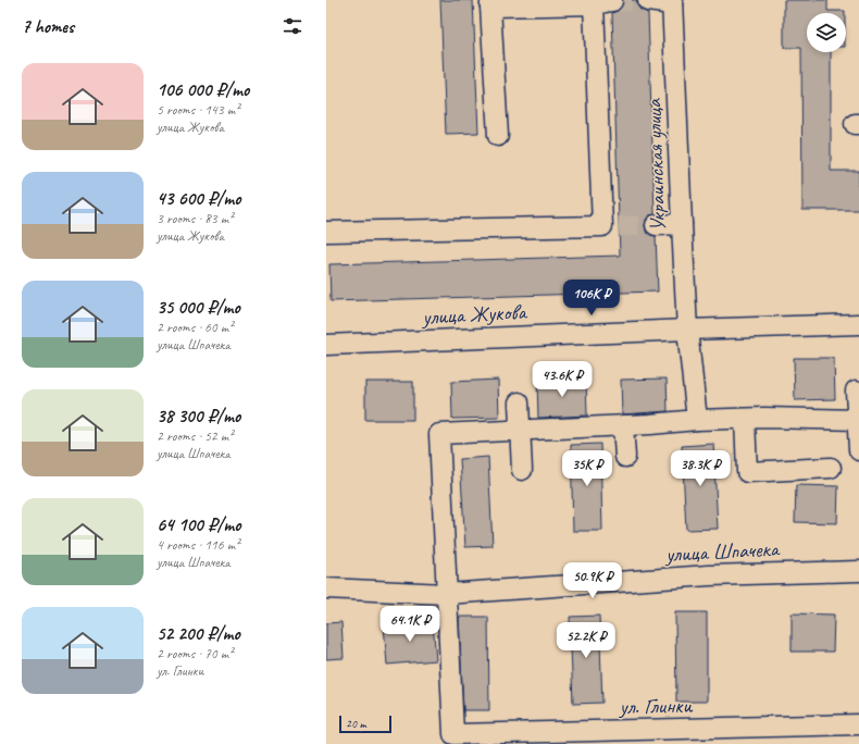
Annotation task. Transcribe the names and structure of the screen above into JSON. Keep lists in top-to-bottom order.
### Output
{
  "streets": {
    "street": [
      "Украинская улица",
      "улица Жукова",
      "улица Шпачека",
      "ул. Глинки"
    ]
  },
  "crossings": [
    ["Украинская улица", "улица Жукова"]
  ],
  "scale_bar": "20 m",
  "page": {
    "heading": "7 homes",
    "list": [
      {
        "name": "106 000 ₽/mo",
        "note": "5 rooms · 143 m² · улица Жукова"
      },
      {
        "name": "43 600 ₽/mo",
        "note": "3 rooms · 83 m² · улица Жукова"
      },
      {
        "name": "35 000 ₽/mo",
        "note": "2 rooms · 60 m² · улица Шпачека"
      },
      {
        "name": "38 300 ₽/mo",
        "note": "2 rooms · 52 m² · улица Шпачека"
      },
      {
        "name": "64 100 ₽/mo",
        "note": "4 rooms · 116 m² · улица Шпачека"
      },
      {
        "name": "52 200 ₽/mo",
        "note": "2 rooms · 70 m² · ул. Глинки"
      }
    ],
    "price": [
      "106K ₽",
      "43.6K ₽",
      "35K ₽",
      "38.3K ₽",
      "50.9K ₽",
      "64.1K ₽",
      "52.2K ₽"
    ],
    "scale": "20 m"
  }
}
